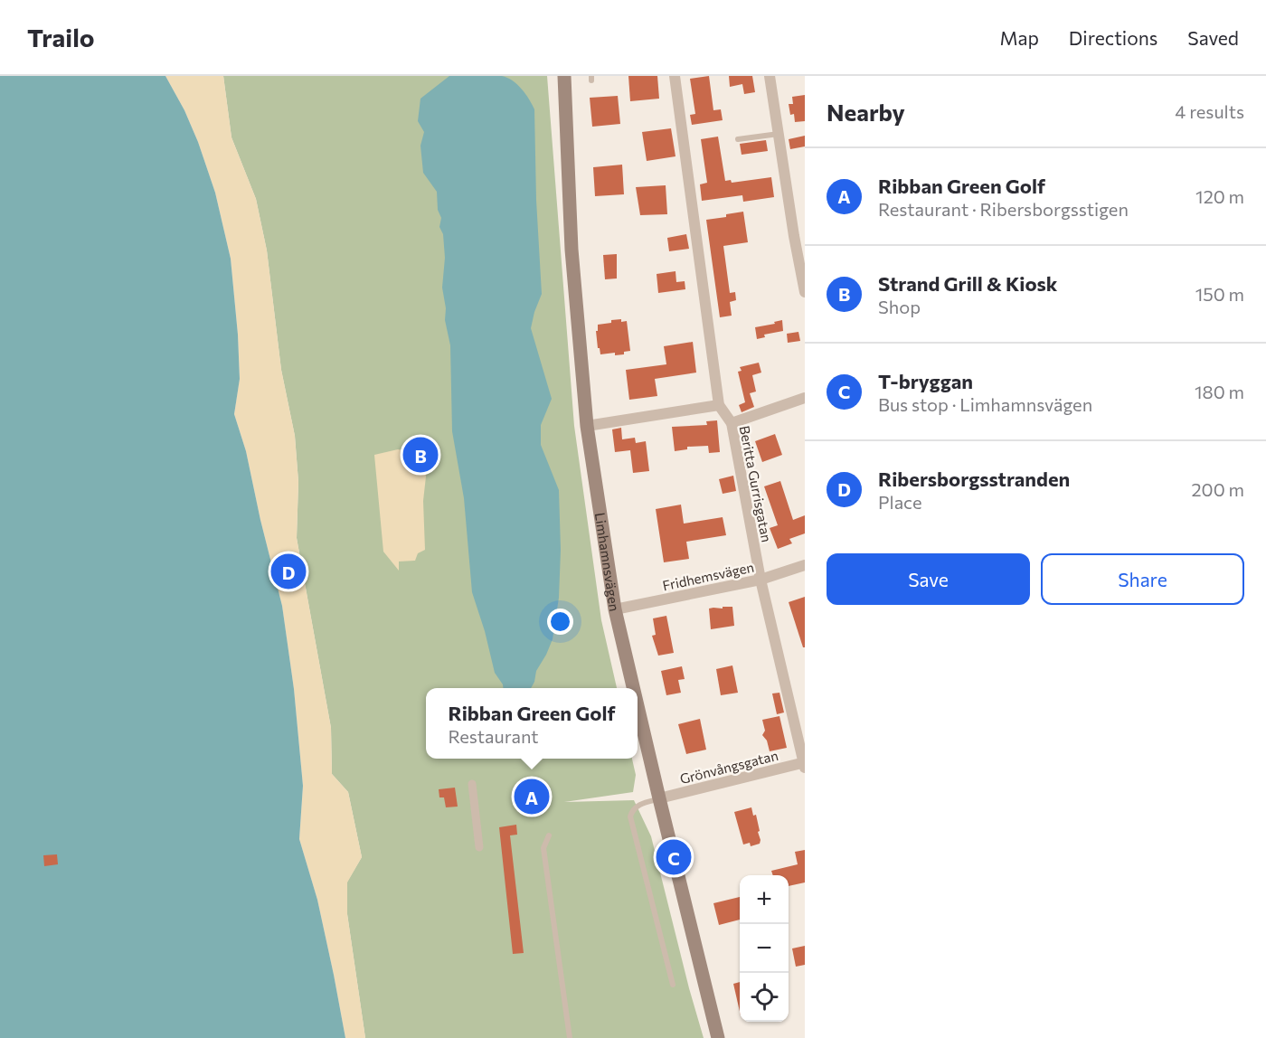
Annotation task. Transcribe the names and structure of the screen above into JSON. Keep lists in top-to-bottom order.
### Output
{
  "streets": {
    "main road": ["Limhamnsvägen"],
    "street": ["Beritta Gurrisgatan", "Fridhemsvägen", "Grönvångsgatan"]
  },
  "crossings": [
    ["Beritta Gurrisgatan", "Fridhemsvägen"],
    ["Beritta Gurrisgatan", "Grönvångsgatan"],
    ["Limhamnsvägen", "Fridhemsvägen"],
    ["Limhamnsvägen", "Grönvångsgatan"]
  ],
  "page": {
    "header": "Trailo",
    "nav": ["Map", "Directions", "Saved"],
    "heading": ["Nearby", "4 results"],
    "list": [
      {
        "mark": "A",
        "name": "Ribban Green Golf",
        "note": "Restaurant · Ribersborgsstigen",
        "value": "120 m"
      },
      {
        "mark": "B",
        "name": "Strand Grill & Kiosk",
        "note": "Shop",
        "value": "150 m"
      },
      {
        "mark": "C",
        "name": "T-bryggan",
        "note": "Bus stop · Limhamnsvägen",
        "value": "180 m"
      },
      {
        "mark": "D",
        "name": "Ribersborgsstranden",
        "note": "Place",
        "value": "200 m"
      }
    ],
    "pins": [
      "B",
      "D",
      "A",
      "C"
    ],
    "buttons": ["Save", "Share"],
    "popup": ["Ribban Green Golf", "Restaurant"],
    "map_buttons": ["+", "−"]
  }
}
